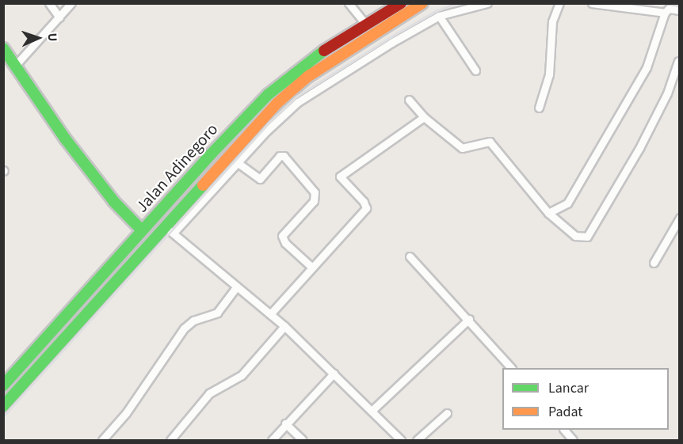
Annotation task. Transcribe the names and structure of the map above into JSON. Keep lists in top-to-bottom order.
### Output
{
  "streets": {
    "main road": ["Jalan Adinegoro"]
  },
  "legend": ["Lancar", "Padat"],
  "north": "right"
}
